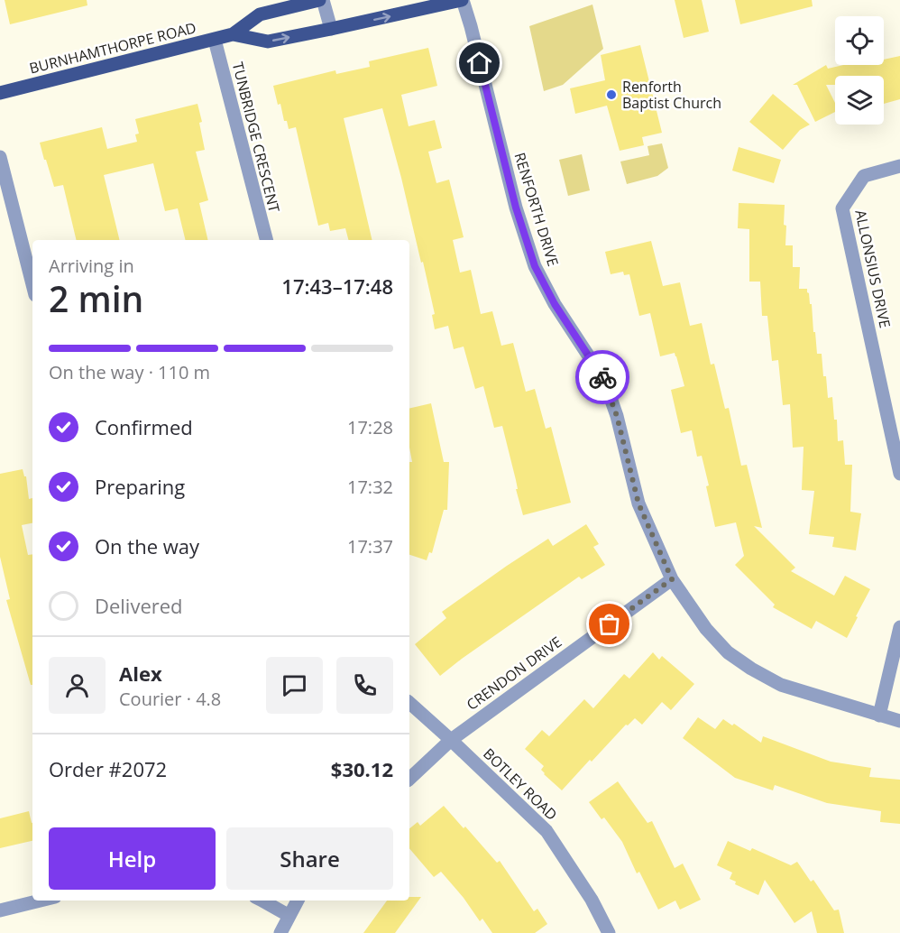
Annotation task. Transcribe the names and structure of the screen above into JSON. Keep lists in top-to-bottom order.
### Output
{
  "streets": {
    "main road": ["BURNHAMTHORPE ROAD"],
    "street": [
      "TUNBRIDGE CRESCENT",
      "RENFORTH DRIVE",
      "ALLONSIUS DRIVE",
      "CRENDON DRIVE",
      "BOTLEY ROAD"
    ]
  },
  "crossings": [
    ["BURNHAMTHORPE ROAD", "TUNBRIDGE CRESCENT"],
    ["BURNHAMTHORPE ROAD", "RENFORTH DRIVE"],
    ["RENFORTH DRIVE", "CRENDON DRIVE"],
    ["CRENDON DRIVE", "BOTLEY ROAD"]
  ],
  "places": ["Renforth Baptist Church"],
  "page": {
    "heading": ["2 min", "Arriving in", "17:43–17:48"],
    "panel": [
      "Alex",
      "Courier · 4.8",
      "Order #2072",
      "$30.12"
    ],
    "bar": "On the way · 110 m",
    "list": [
      ["Confirmed", "17:28"],
      ["Preparing", "17:32"],
      ["On the way", "17:37"],
      "Delivered"
    ],
    "buttons": ["Help", "Share"]
  }
}
